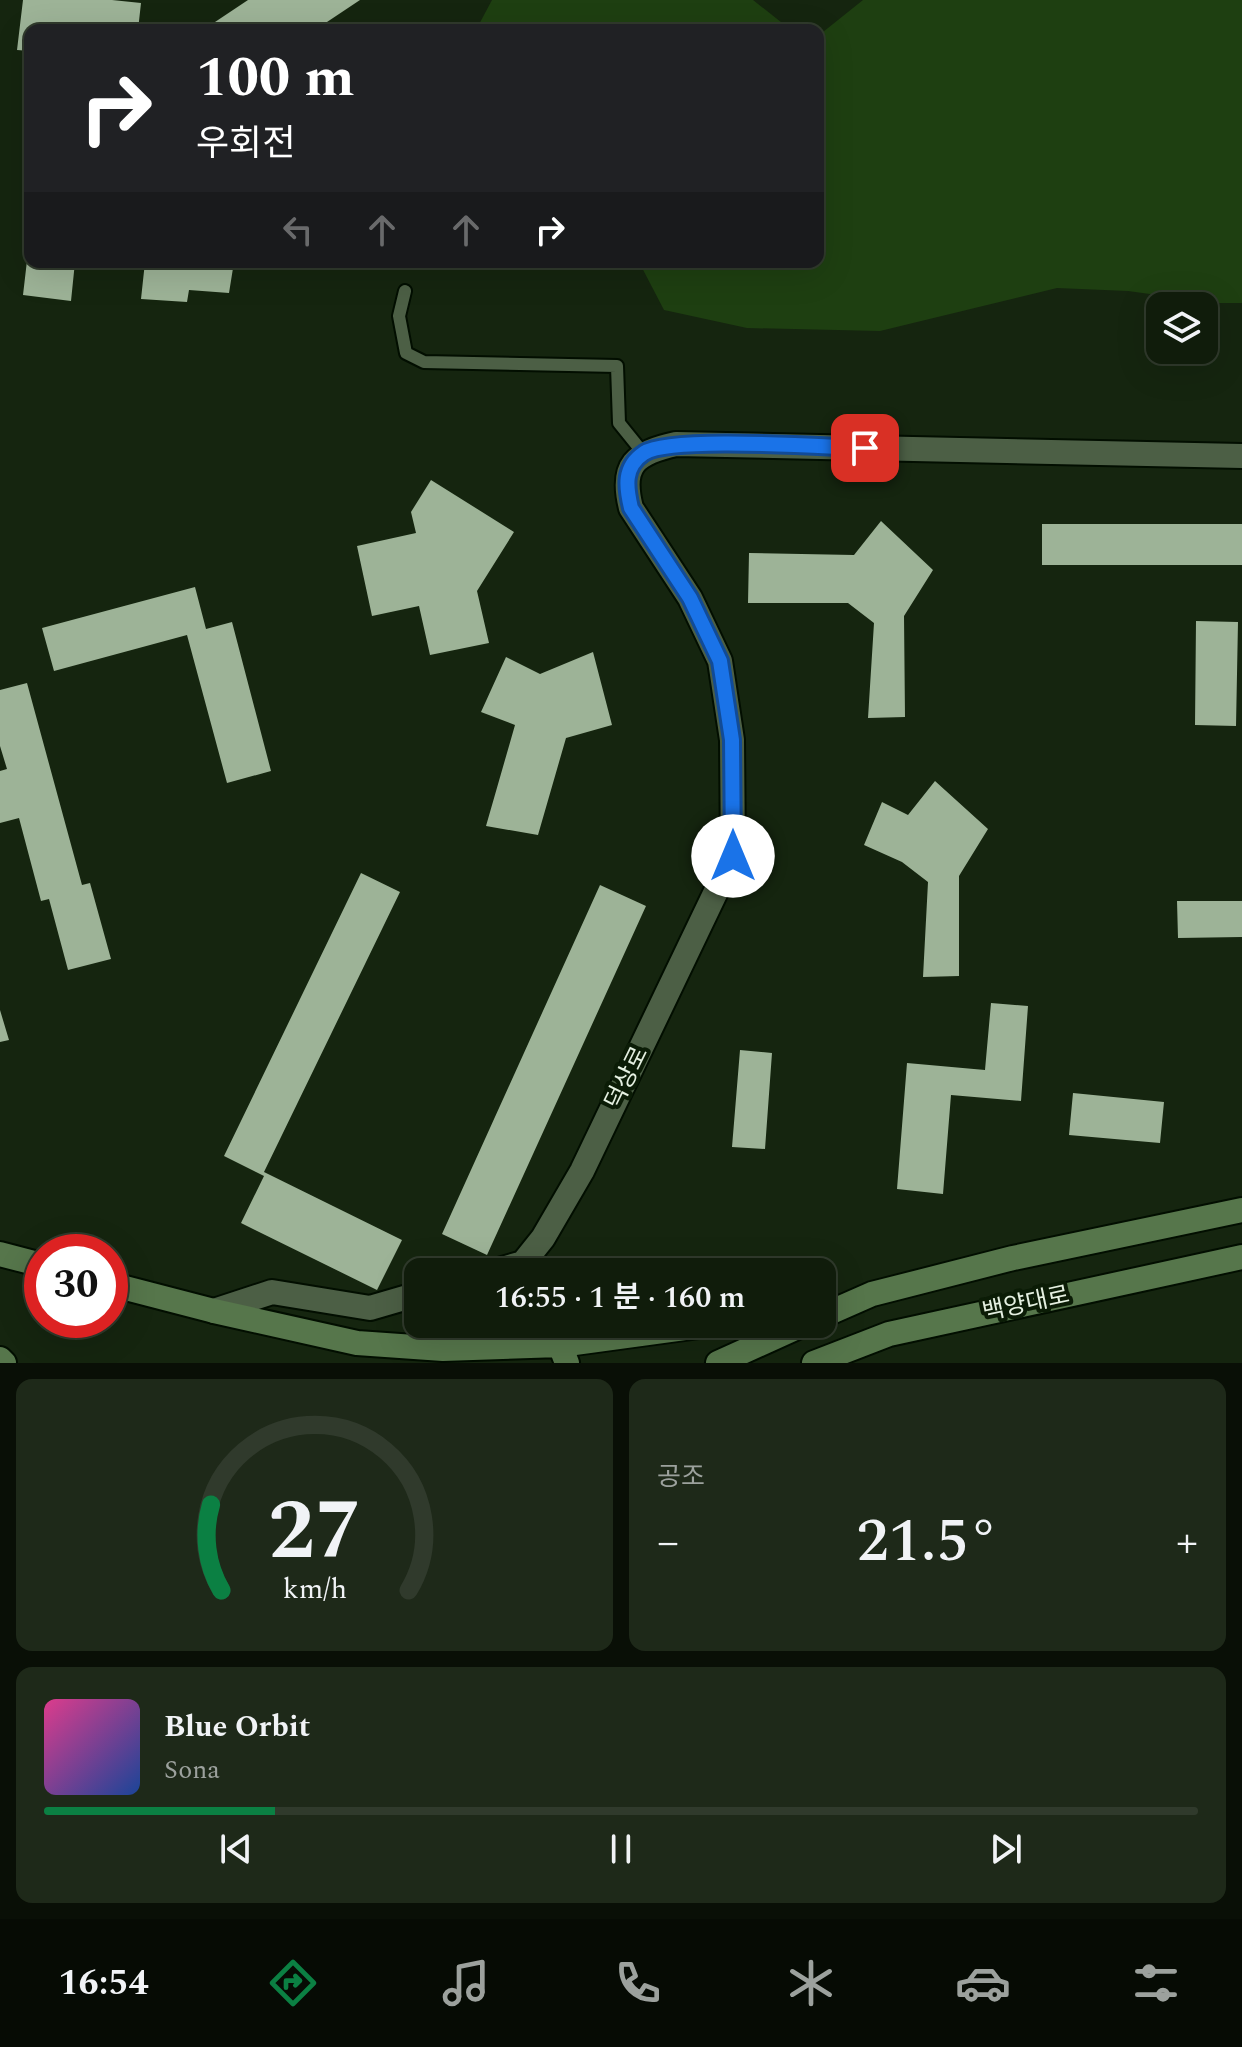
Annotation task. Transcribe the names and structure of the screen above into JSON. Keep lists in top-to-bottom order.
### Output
{
  "streets": {
    "main road": ["백양대로"],
    "street": ["덕상로"]
  },
  "page": {
    "turn": ["100 m", "우회전"],
    "limit": "30",
    "trip": "16:55 · 1 분 · 160 m",
    "tile": "공조",
    "heat": ["−", "21.5°", "+"],
    "song": ["Blue Orbit", "Sona"],
    "tabs": "16:54",
    "gauge": ["27", "km/h"]
  }
}
